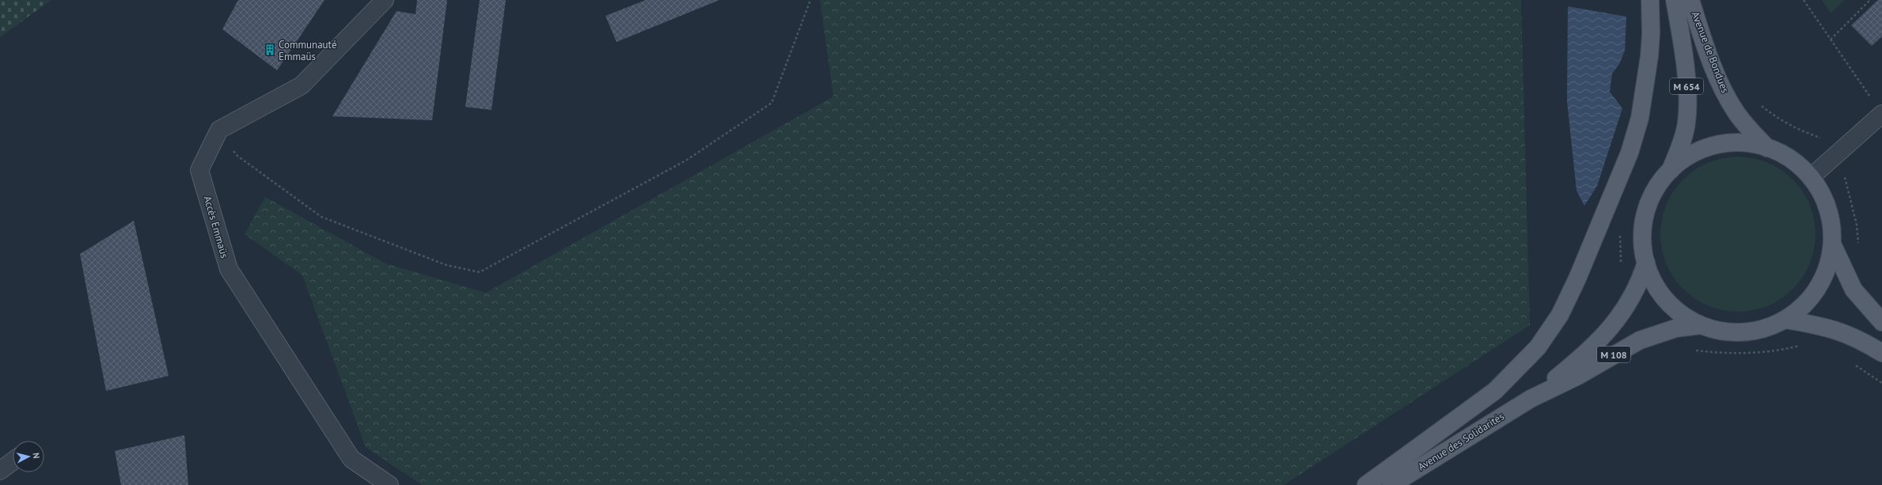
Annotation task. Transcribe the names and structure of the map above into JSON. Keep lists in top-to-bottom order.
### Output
{
  "streets": {
    "main road": [
      "Avenue de Bondues",
      "M 654",
      "M 108",
      "Avenue des Solidarités"
    ],
    "street": ["Accès Emmaüs"]
  },
  "places": {
    "building": ["Communauté Emmaüs"]
  },
  "north": "right"
}
